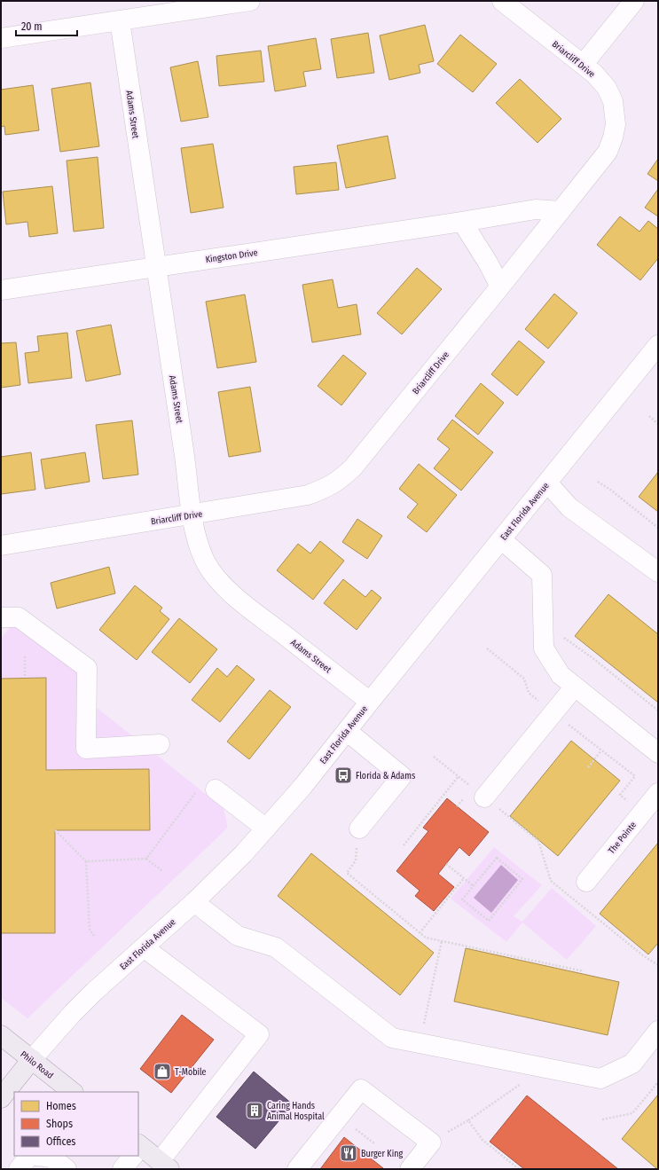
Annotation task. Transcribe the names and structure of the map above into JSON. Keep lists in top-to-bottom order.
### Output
{
  "streets": {
    "main road": ["East Florida Avenue", "Philo Road"],
    "street": [
      "Briarcliff Drive",
      "Adams Street",
      "Kingston Drive",
      "The Pointe"
    ]
  },
  "crossings": [
    ["Briarcliff Drive", "Adams Street"],
    ["Briarcliff Drive", "Kingston Drive"],
    ["Adams Street", "Kingston Drive"],
    ["Adams Street", "East Florida Avenue"],
    ["East Florida Avenue", "Philo Road"]
  ],
  "places": {
    "bus stop": ["Florida & Adams"],
    "shop": ["T-Mobile"],
    "building": ["Caring Hands Animal Hospital"],
    "restaurant": ["Burger King"]
  },
  "legend": ["Homes", "Shops", "Offices"],
  "scale_bar": "20 m"
}
